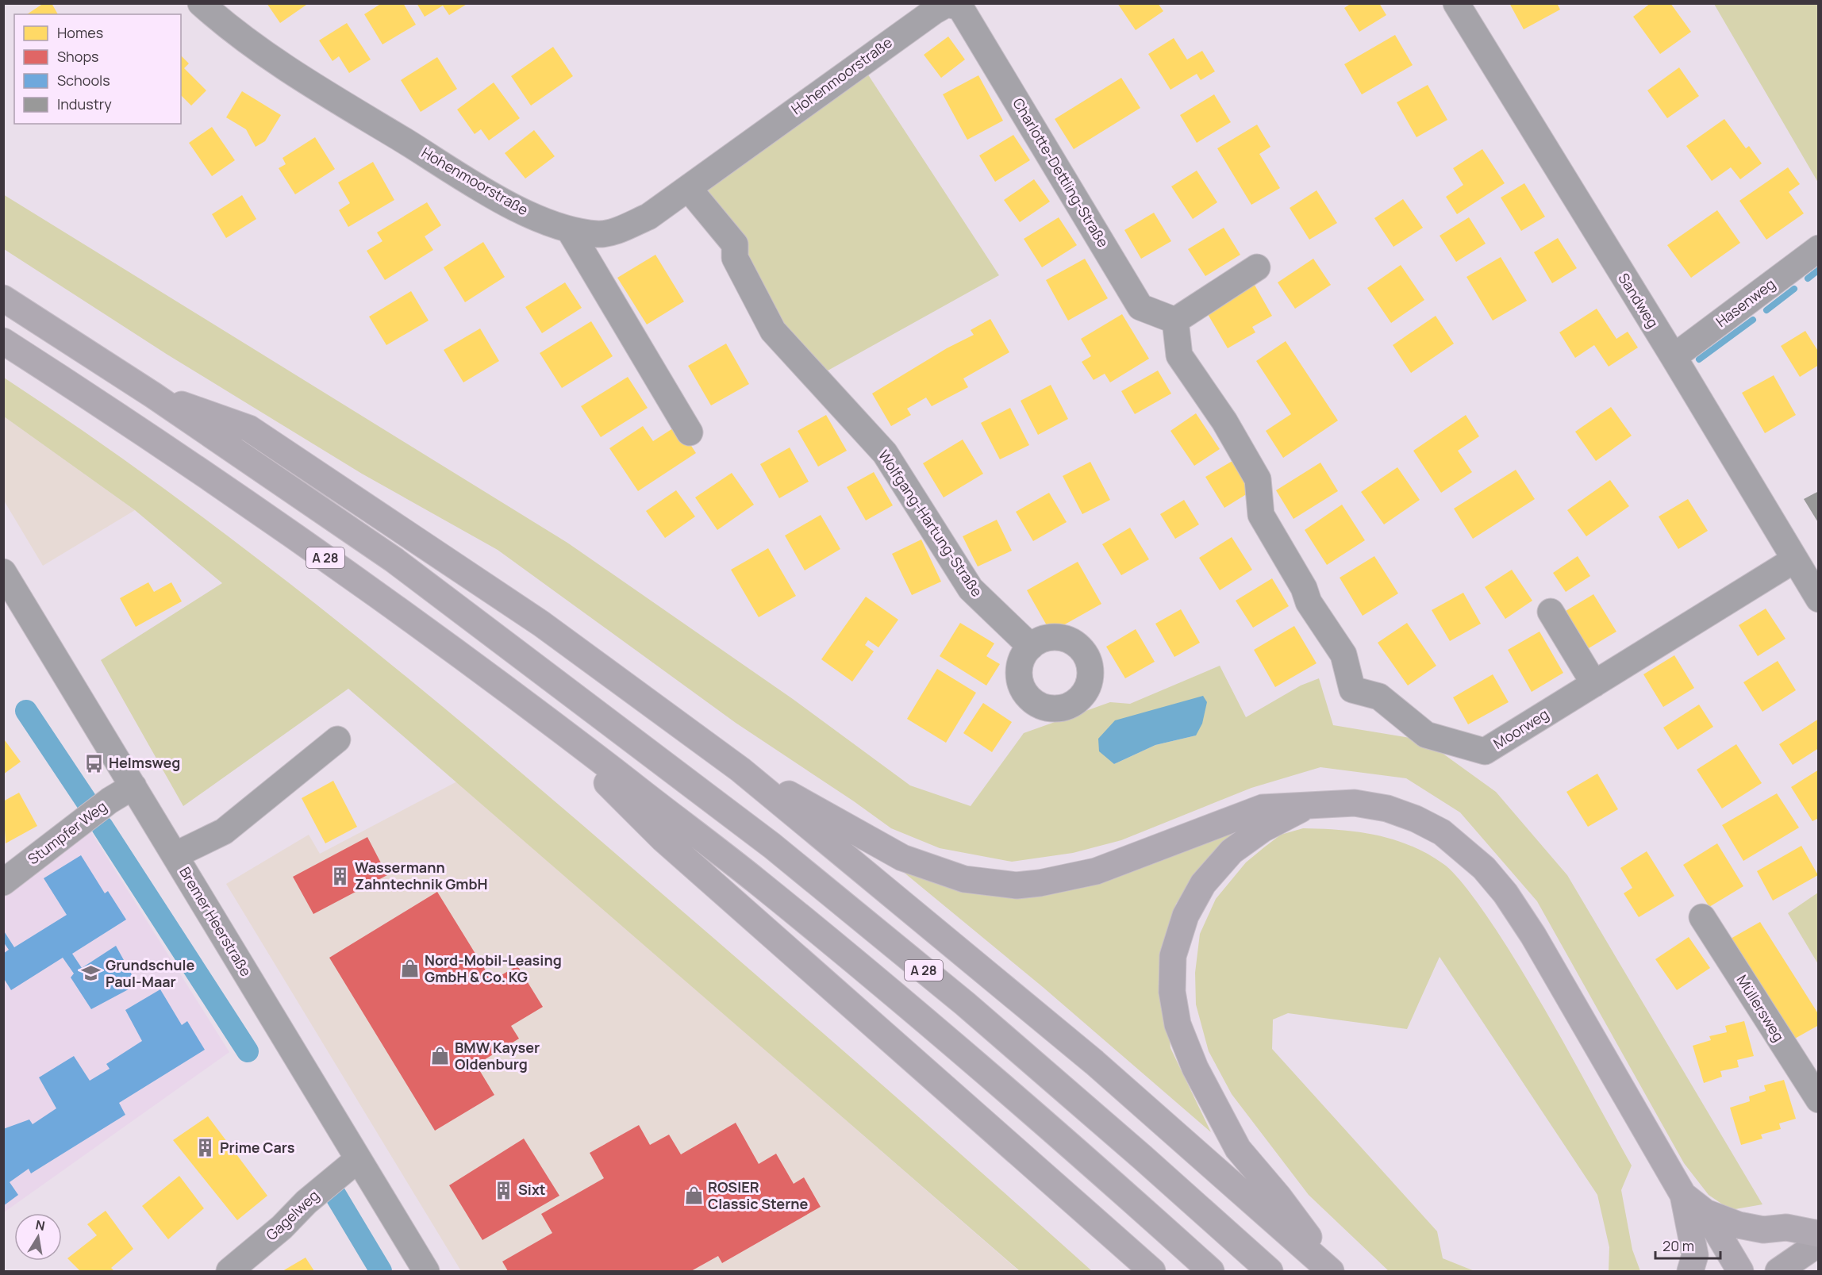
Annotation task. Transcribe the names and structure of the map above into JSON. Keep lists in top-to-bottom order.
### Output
{
  "streets": {
    "highway": ["A 28"],
    "street": [
      "Hohenmoorstraße",
      "Charlotte-Dettling-Straße",
      "Sandweg",
      "Hasenweg",
      "Wolfgang-Hartung-Straße",
      "Moorweg",
      "Stumpfer Weg",
      "Bremer Heerstraße",
      "Müllersweg",
      "Gagelweg"
    ]
  },
  "crossings": [
    ["Hohenmoorstraße", "Charlotte-Dettling-Straße"],
    ["Hohenmoorstraße", "Wolfgang-Hartung-Straße"],
    ["Charlotte-Dettling-Straße", "Moorweg"],
    ["Sandweg", "Hasenweg"],
    ["Sandweg", "Moorweg"],
    ["Stumpfer Weg", "Bremer Heerstraße"],
    ["Bremer Heerstraße", "Gagelweg"]
  ],
  "places": {
    "bus stop": ["Helmsweg"],
    "building": ["Wassermann Zahntechnik GmbH", "Prime Cars", "Sixt"],
    "shop": ["Nord-Mobil-Leasing GmbH & Co. KG", "BMW Kayser Oldenburg", "ROSIER Classic Sterne"],
    "school or university": ["Grundschule Paul-Maar"]
  },
  "legend": [
    "Homes",
    "Shops",
    "Schools",
    "Industry"
  ],
  "scale_bar": "20 m",
  "north": "top"
}
